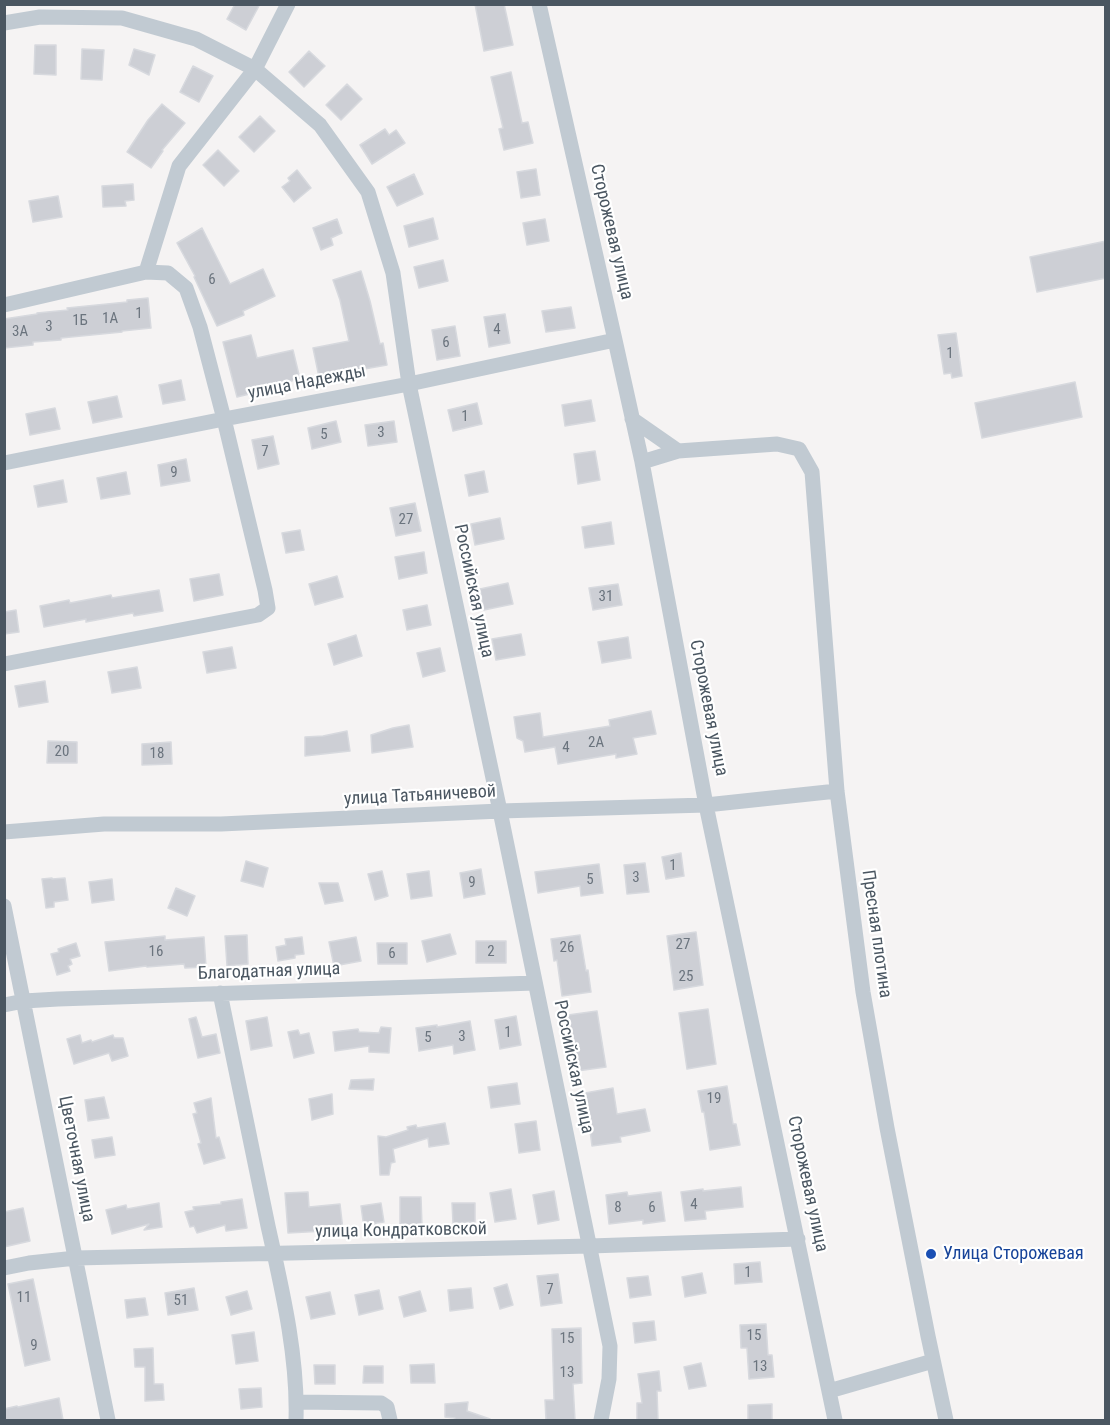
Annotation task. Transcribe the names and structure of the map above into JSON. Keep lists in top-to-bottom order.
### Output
{
  "streets": {
    "street": [
      "Сторожевая улица",
      "улица Надежды",
      "Российская улица",
      "улица Татьяничевой",
      "Пресная плотина",
      "Благодатная улица",
      "Цветочная улица",
      "улица Кондратковской"
    ]
  },
  "crossings": [
    ["Сторожевая улица", "улица Надежды"],
    ["Сторожевая улица", "улица Татьяничевой"],
    ["Сторожевая улица", "улица Кондратковской"],
    ["улица Надежды", "Российская улица"],
    ["Российская улица", "улица Татьяничевой"],
    ["Российская улица", "Благодатная улица"],
    ["Российская улица", "улица Кондратковской"],
    ["улица Татьяничевой", "Пресная плотина"],
    ["Благодатная улица", "Цветочная улица"],
    ["Цветочная улица", "улица Кондратковской"]
  ],
  "places": ["Улица Сторожевая"],
  "house_numbers": [
    "6",
    "1",
    "1А",
    "1Б",
    "3",
    "4",
    "3А",
    "6",
    "1",
    "1",
    "3",
    "5",
    "7",
    "9",
    "27",
    "31",
    "2А",
    "4",
    "20",
    "18",
    "1",
    "3",
    "5",
    "9",
    "27",
    "26",
    "16",
    "2",
    "6",
    "25",
    "1",
    "3",
    "5",
    "19",
    "4",
    "8",
    "6",
    "1",
    "7",
    "11",
    "51",
    "15",
    "15",
    "9",
    "13",
    "13"
  ]
}
